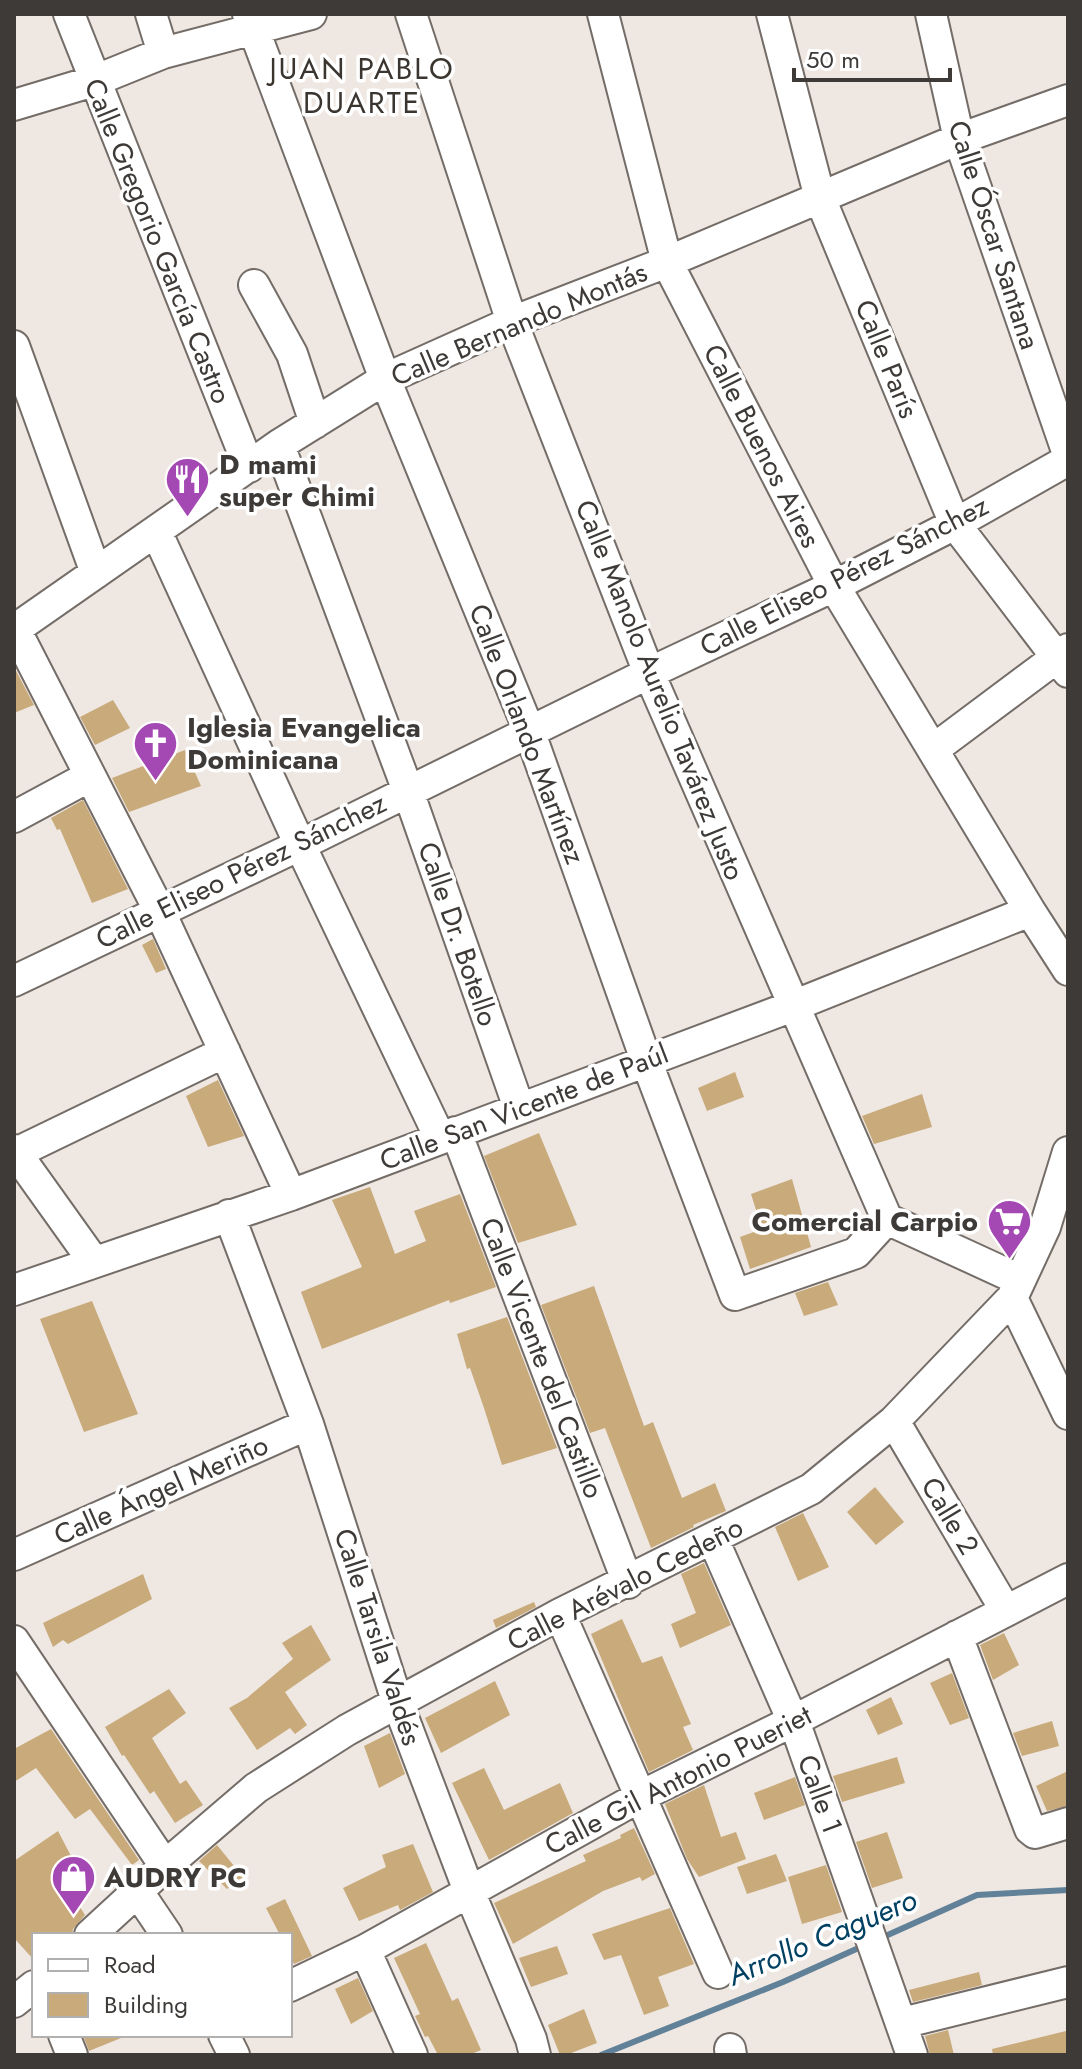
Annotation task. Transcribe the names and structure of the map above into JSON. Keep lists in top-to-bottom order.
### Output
{
  "streets": {
    "street": [
      "Calle Óscar Santana",
      "Calle Gregorio García Castro",
      "Calle Bernando Montás",
      "Calle París",
      "Calle Buenos Aires",
      "Calle Eliseo Pérez Sánchez",
      "Calle Manolo Aurelio Tavárez Justo",
      "Calle Orlando Martínez",
      "Calle Dr. Botello",
      "Calle San Vicente de Paúl",
      "Calle Vicente del Castillo",
      "Calle Ángel Meriño",
      "Calle 2",
      "Calle Arévalo Cedeño",
      "Calle Tarsila Valdés",
      "Calle Gil Antonio Pueriet",
      "Calle 1"
    ]
  },
  "crossings": [
    ["Calle Óscar Santana", "Calle Bernando Montás"],
    ["Calle Gregorio García Castro", "Calle Bernando Montás"],
    ["Calle Bernando Montás", "Calle París"],
    ["Calle Bernando Montás", "Calle Buenos Aires"],
    ["Calle Bernando Montás", "Calle Manolo Aurelio Tavárez Justo"],
    ["Calle Bernando Montás", "Calle Orlando Martínez"],
    ["Calle Bernando Montás", "Calle Dr. Botello"],
    ["Calle Bernando Montás", "Calle Vicente del Castillo"],
    ["Calle París", "Calle Eliseo Pérez Sánchez"],
    ["Calle Buenos Aires", "Calle Eliseo Pérez Sánchez"],
    ["Calle Buenos Aires", "Calle San Vicente de Paúl"],
    ["Calle Eliseo Pérez Sánchez", "Calle Manolo Aurelio Tavárez Justo"],
    ["Calle Eliseo Pérez Sánchez", "Calle Orlando Martínez"],
    ["Calle Eliseo Pérez Sánchez", "Calle Dr. Botello"],
    ["Calle Eliseo Pérez Sánchez", "Calle Vicente del Castillo"],
    ["Calle Manolo Aurelio Tavárez Justo", "Calle Orlando Martínez"],
    ["Calle Manolo Aurelio Tavárez Justo", "Calle San Vicente de Paúl"],
    ["Calle Orlando Martínez", "Calle San Vicente de Paúl"],
    ["Calle Dr. Botello", "Calle San Vicente de Paúl"],
    ["Calle San Vicente de Paúl", "Calle Vicente del Castillo"],
    ["Calle San Vicente de Paúl", "Calle Tarsila Valdés"],
    ["Calle Vicente del Castillo", "Calle Arévalo Cedeño"],
    ["Calle Ángel Meriño", "Calle Tarsila Valdés"],
    ["Calle 2", "Calle Arévalo Cedeño"],
    ["Calle 2", "Calle Gil Antonio Pueriet"],
    ["Calle Arévalo Cedeño", "Calle Tarsila Valdés"],
    ["Calle Arévalo Cedeño", "Calle 1"],
    ["Calle Tarsila Valdés", "Calle Gil Antonio Pueriet"],
    ["Calle Gil Antonio Pueriet", "Calle 1"]
  ],
  "districts": ["JUAN PABLO DUARTE"],
  "water": ["Arrollo Caguero"],
  "places": {
    "restaurant": ["D mami super Chimi"],
    "church": ["Iglesia Evangelica Dominicana"],
    "supermarket": ["Comercial Carpio"],
    "shop": ["AUDRY PC"]
  },
  "legend": ["Road", "Building"],
  "scale_bar": "50 m"
}
